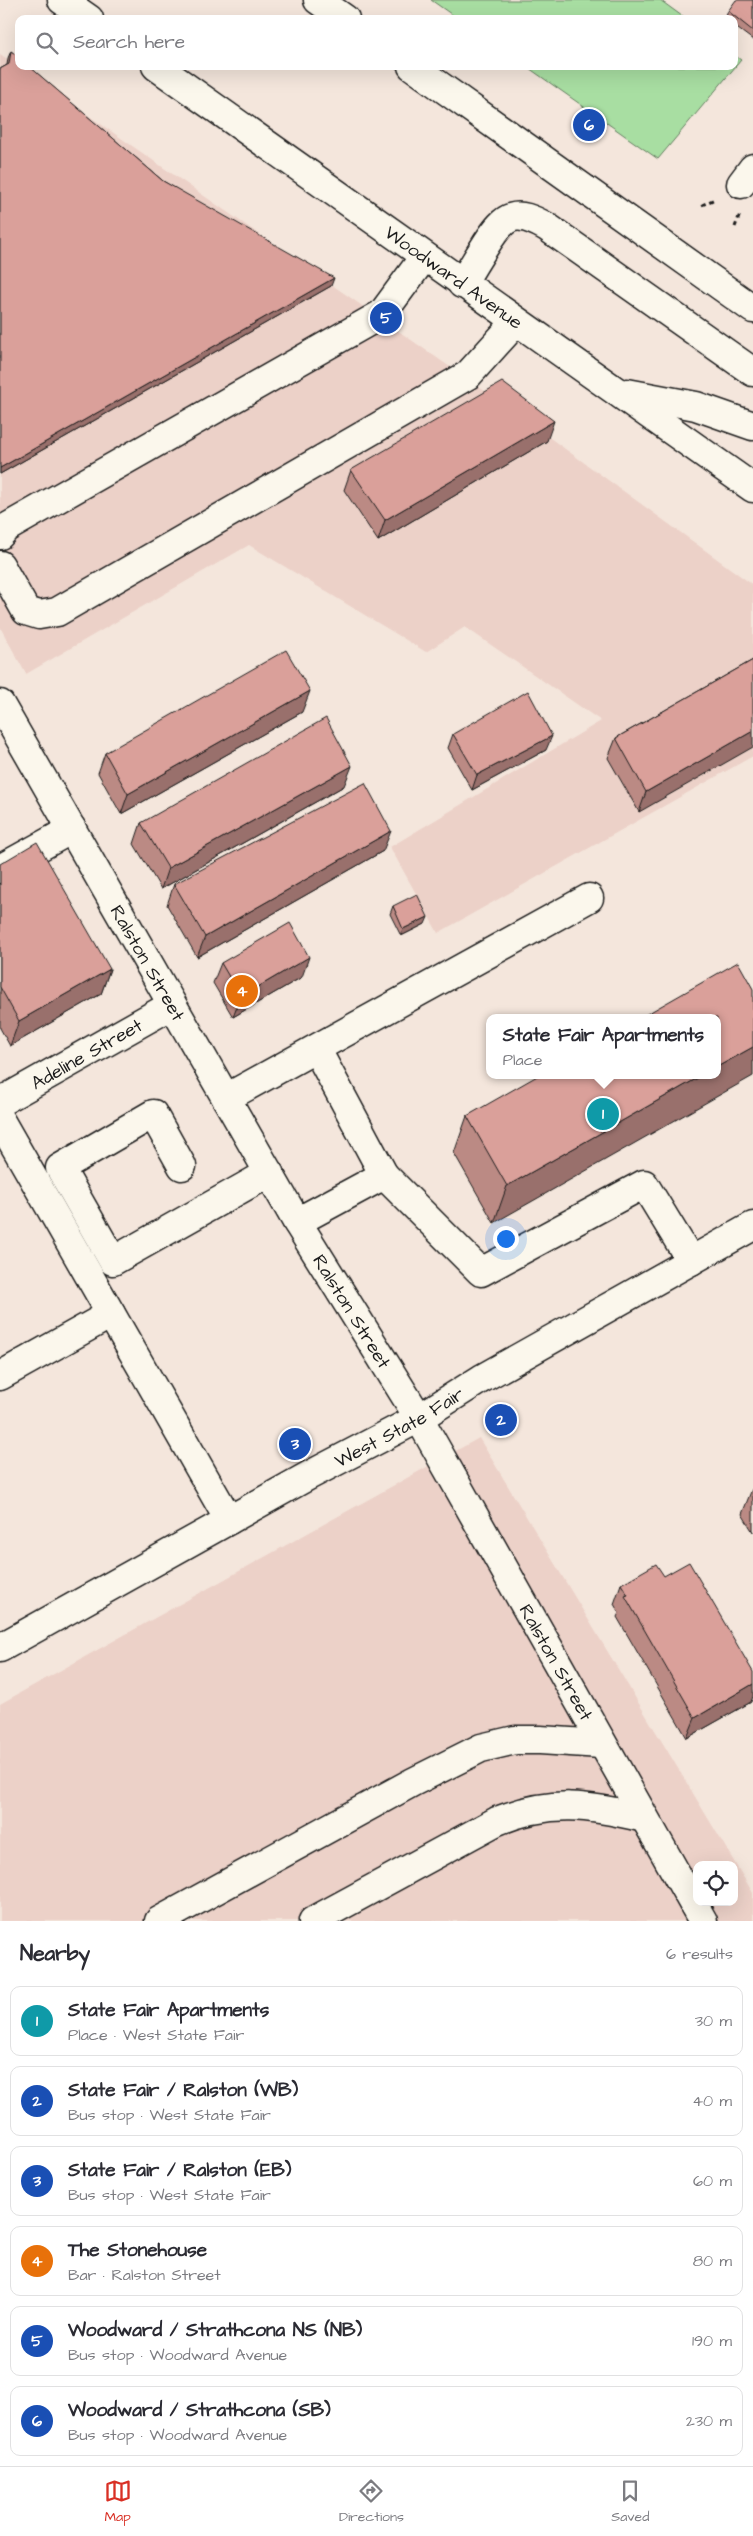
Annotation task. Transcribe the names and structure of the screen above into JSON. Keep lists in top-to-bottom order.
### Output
{
  "streets": {
    "street": [
      "Woodward Avenue",
      "Ralston Street",
      "Adeline Street",
      "West State Fair"
    ]
  },
  "crossings": [
    ["Ralston Street", "Adeline Street"],
    ["Ralston Street", "West State Fair"]
  ],
  "page": {
    "search": "Search here",
    "pins": [
      "6",
      "5",
      "4",
      "1",
      "2",
      "3"
    ],
    "popup": ["State Fair Apartments", "Place"],
    "heading": ["Nearby", "6 results"],
    "list": [
      {
        "mark": "1",
        "name": "State Fair Apartments",
        "note": "Place · West State Fair",
        "value": "30 m"
      },
      {
        "mark": "2",
        "name": "State Fair / Ralston (WB)",
        "note": "Bus stop · West State Fair",
        "value": "40 m"
      },
      {
        "mark": "3",
        "name": "State Fair / Ralston (EB)",
        "note": "Bus stop · West State Fair",
        "value": "60 m"
      },
      {
        "mark": "4",
        "name": "The Stonehouse",
        "note": "Bar · Ralston Street",
        "value": "80 m"
      },
      {
        "mark": "5",
        "name": "Woodward / Strathcona NS (NB)",
        "note": "Bus stop · Woodward Avenue",
        "value": "190 m"
      },
      {
        "mark": "6",
        "name": "Woodward / Strathcona (SB)",
        "note": "Bus stop · Woodward Avenue",
        "value": "230 m"
      }
    ],
    "nav": ["Map", "Directions", "Saved"]
  }
}
